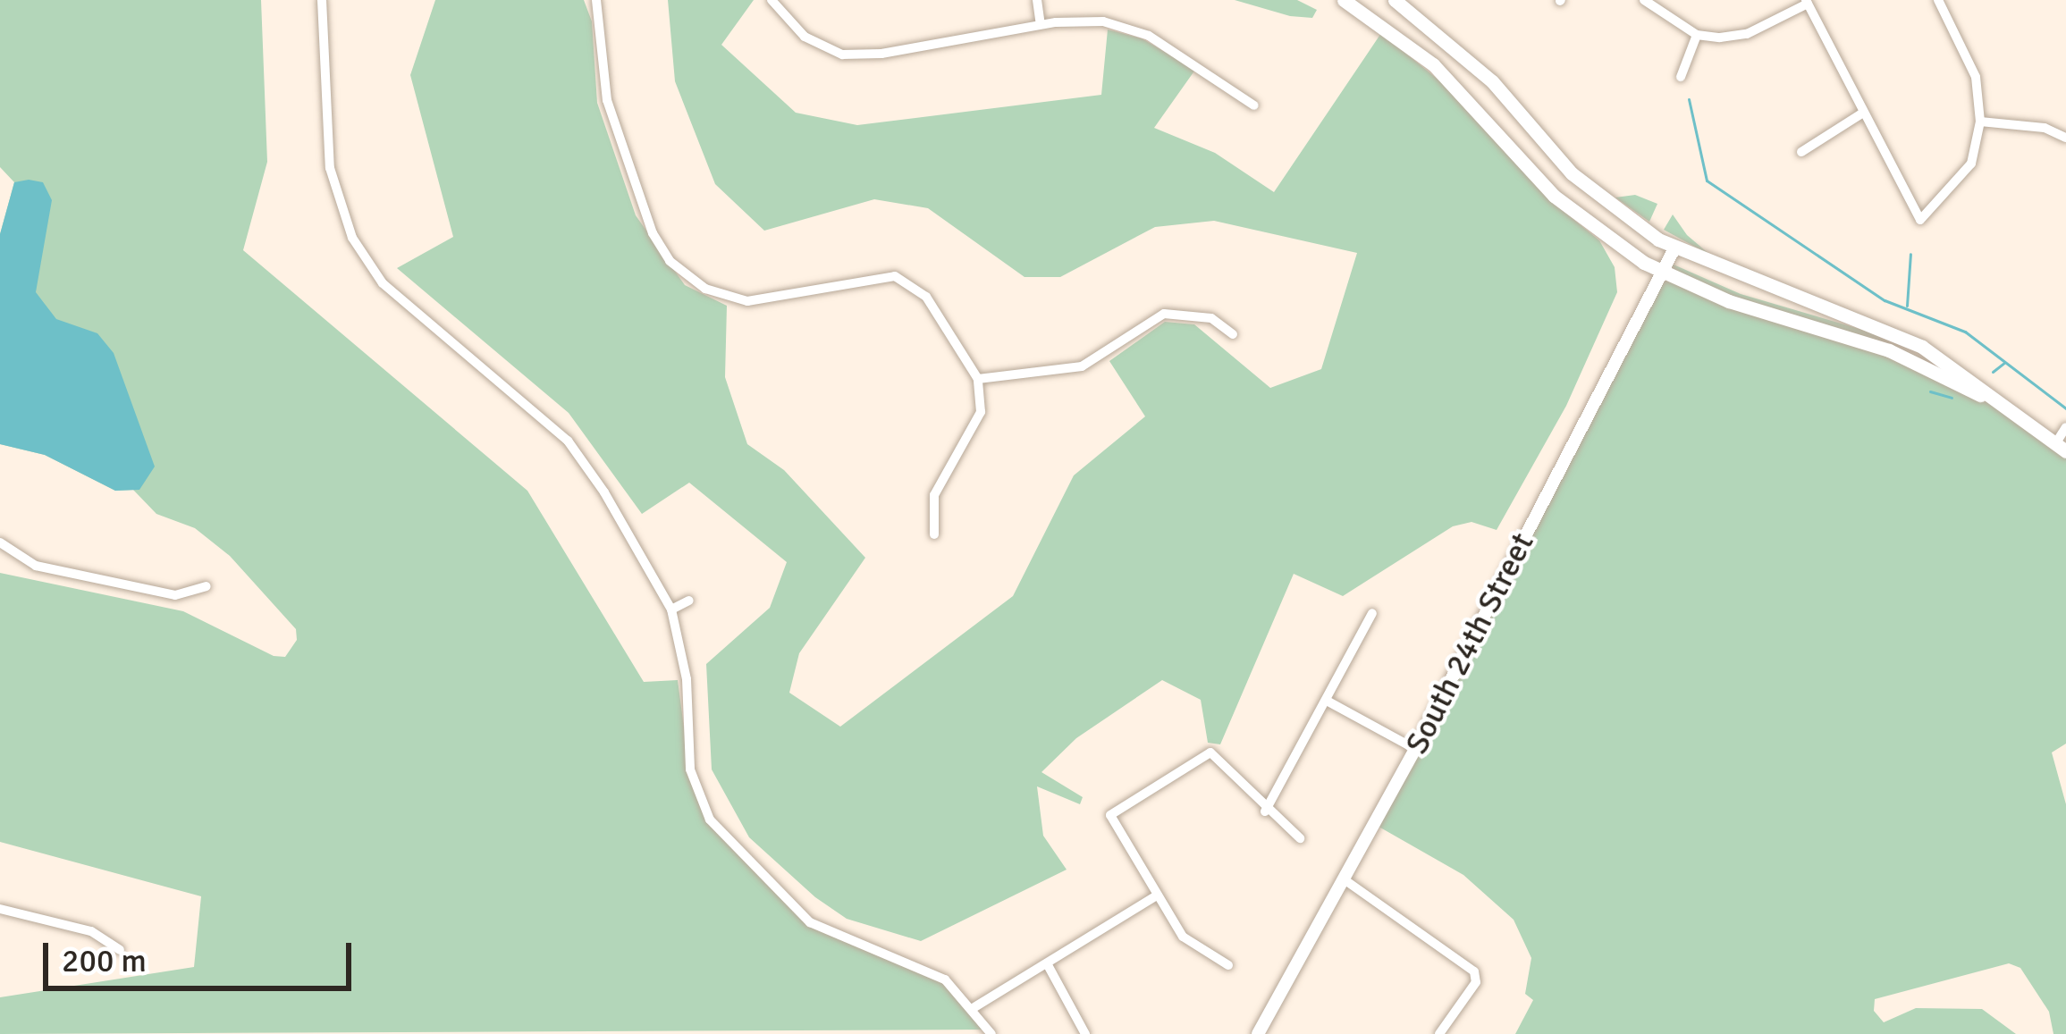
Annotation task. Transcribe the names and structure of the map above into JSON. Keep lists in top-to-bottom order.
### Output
{
  "streets": {
    "street": ["South 24th Street"]
  },
  "scale_bar": "200 m"
}
